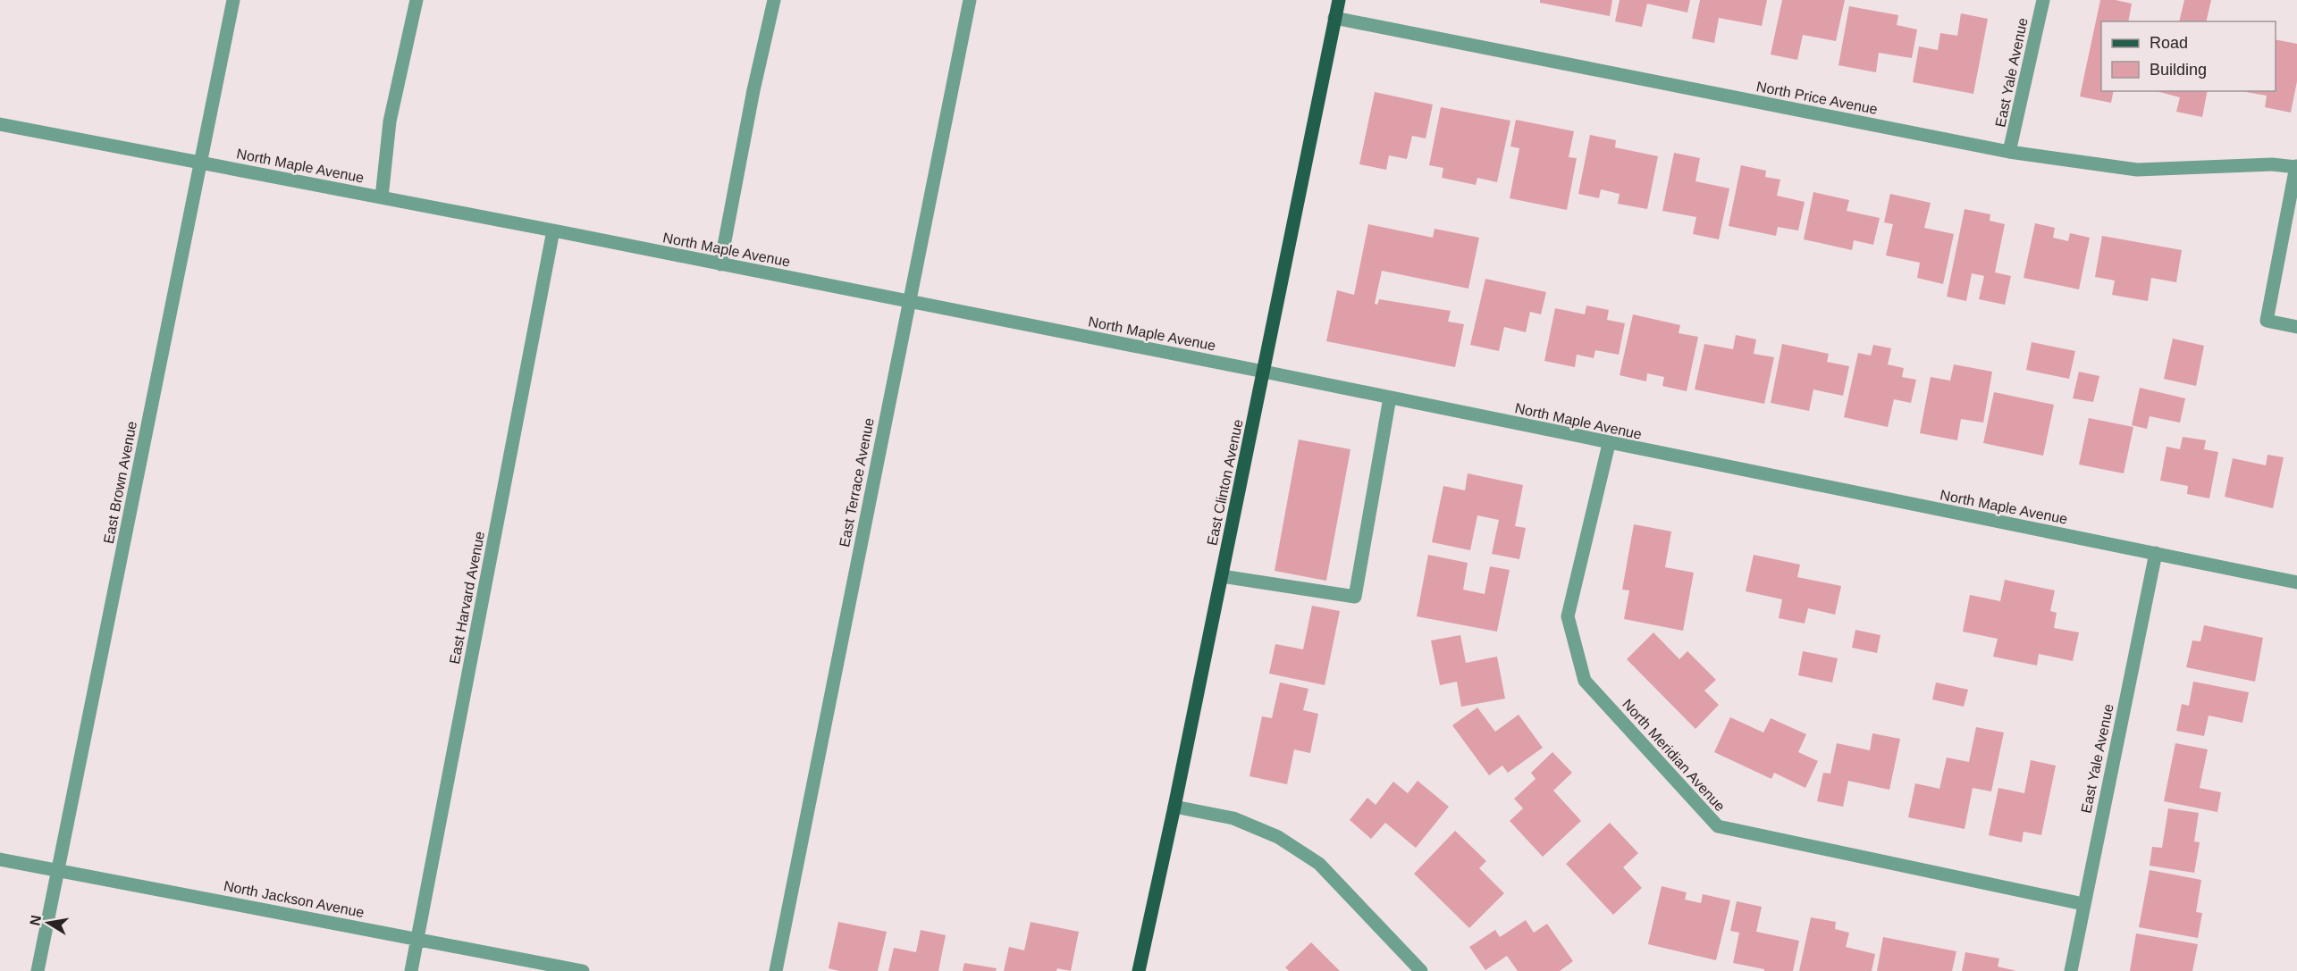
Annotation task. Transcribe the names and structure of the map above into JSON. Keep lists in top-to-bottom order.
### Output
{
  "streets": {
    "main road": ["East Clinton Avenue"],
    "street": [
      "East Yale Avenue",
      "North Price Avenue",
      "North Maple Avenue",
      "East Brown Avenue",
      "East Terrace Avenue",
      "East Harvard Avenue",
      "North Meridian Avenue",
      "North Jackson Avenue"
    ]
  },
  "crossings": [
    ["East Yale Avenue", "North Price Avenue"],
    ["East Yale Avenue", "North Maple Avenue"],
    ["East Yale Avenue", "North Meridian Avenue"],
    ["North Price Avenue", "East Clinton Avenue"],
    ["North Maple Avenue", "East Brown Avenue"],
    ["North Maple Avenue", "East Terrace Avenue"],
    ["North Maple Avenue", "East Clinton Avenue"],
    ["North Maple Avenue", "East Harvard Avenue"],
    ["North Maple Avenue", "North Meridian Avenue"],
    ["East Brown Avenue", "North Jackson Avenue"],
    ["East Harvard Avenue", "North Jackson Avenue"]
  ],
  "legend": ["Road", "Building"],
  "north": "left"
}
